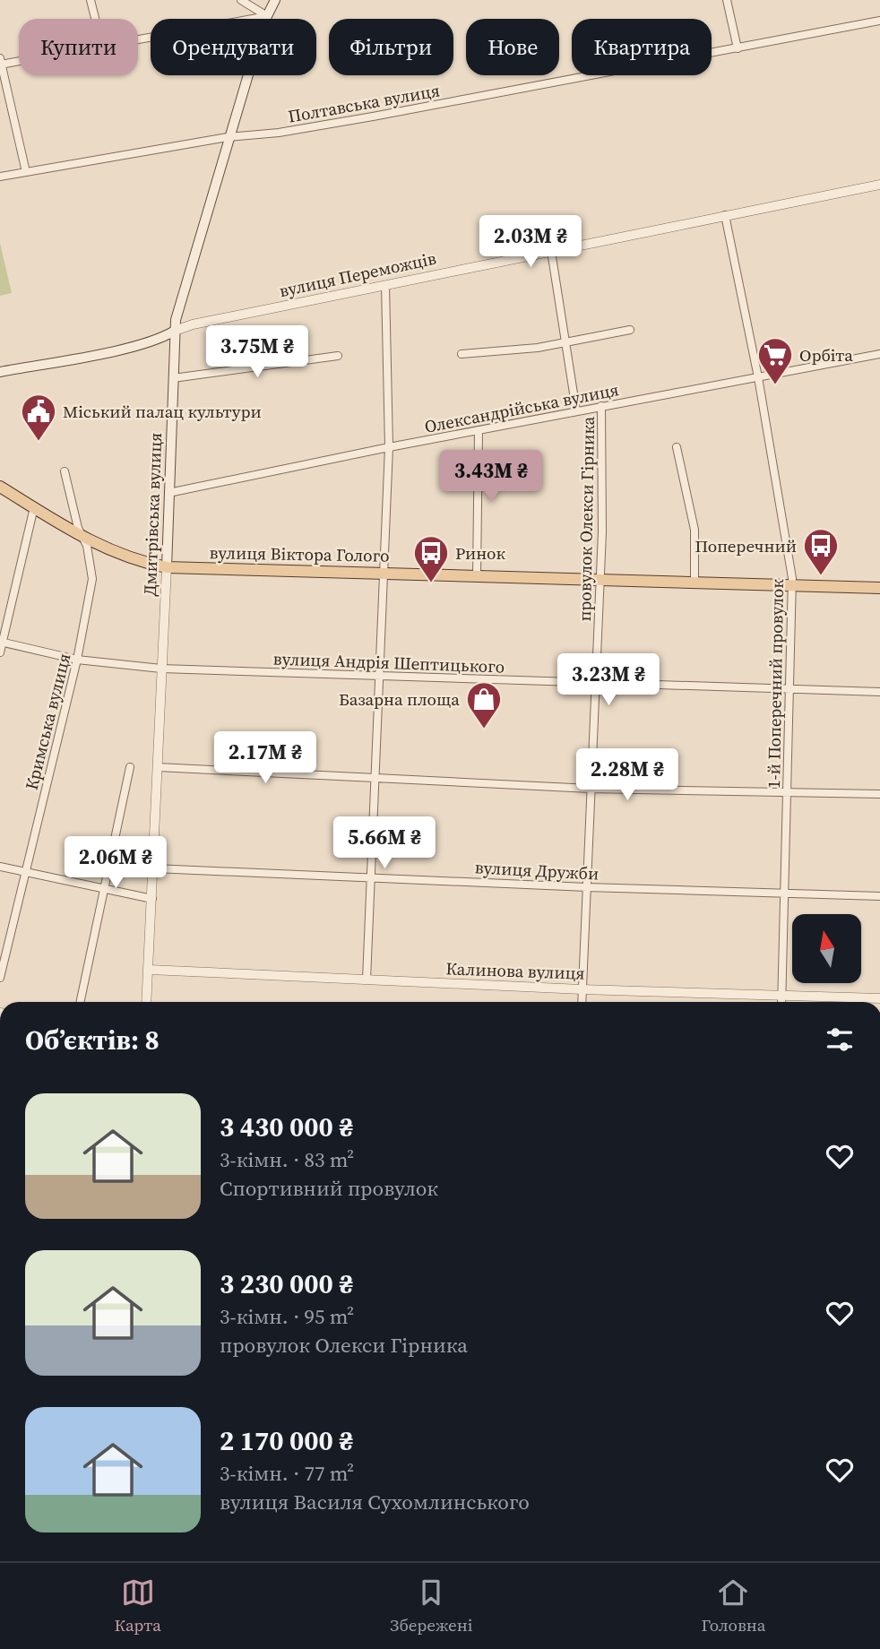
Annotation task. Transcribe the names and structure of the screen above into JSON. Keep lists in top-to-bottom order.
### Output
{
  "streets": {
    "main road": ["Дмитрівська вулиця", "вулиця Віктора Голого"],
    "street": [
      "Полтавська вулиця",
      "вулиця Переможців",
      "Олександрійська вулиця",
      "провулок Олекси Гірника",
      "вулиця Андрія Шептицького",
      "1-й Поперечний провулок",
      "Кримська вулиця",
      "вулиця Дружби",
      "Калинова вулиця"
    ]
  },
  "crossings": [
    ["Полтавська вулиця", "Дмитрівська вулиця"],
    ["вулиця Переможців", "Дмитрівська вулиця"],
    ["вулиця Переможців", "провулок Олекси Гірника"],
    ["вулиця Переможців", "1-й Поперечний провулок"],
    ["Олександрійська вулиця", "Дмитрівська вулиця"],
    ["Олександрійська вулиця", "провулок Олекси Гірника"],
    ["Олександрійська вулиця", "1-й Поперечний провулок"],
    ["Дмитрівська вулиця", "вулиця Віктора Голого"],
    ["Дмитрівська вулиця", "вулиця Андрія Шептицького"],
    ["Дмитрівська вулиця", "вулиця Дружби"],
    ["Дмитрівська вулиця", "Калинова вулиця"],
    ["провулок Олекси Гірника", "вулиця Віктора Голого"],
    ["провулок Олекси Гірника", "вулиця Андрія Шептицького"],
    ["провулок Олекси Гірника", "вулиця Дружби"],
    ["провулок Олекси Гірника", "Калинова вулиця"],
    ["вулиця Віктора Голого", "1-й Поперечний провулок"],
    ["вулиця Віктора Голого", "Кримська вулиця"],
    ["вулиця Андрія Шептицького", "1-й Поперечний провулок"],
    ["вулиця Андрія Шептицького", "Кримська вулиця"],
    ["1-й Поперечний провулок", "вулиця Дружби"],
    ["1-й Поперечний провулок", "Калинова вулиця"]
  ],
  "places": {
    "supermarket": ["Орбіта"],
    "public building": ["Міський палац культури"],
    "bus stop": ["Поперечний", "Ринок"],
    "shop": ["Базарна площа"]
  },
  "north": "top",
  "page": {
    "chip": [
      "Купити",
      "Орендувати",
      "Фільтри",
      "Нове",
      "Квартира"
    ],
    "price": [
      "2.03M ₴",
      "3.75M ₴",
      "3.43M ₴",
      "3.23M ₴",
      "2.17M ₴",
      "2.28M ₴",
      "5.66M ₴",
      "2.06M ₴"
    ],
    "heading": "Об’єктів: 8",
    "list": [
      {
        "name": "3 430 000 ₴",
        "note": "3-кімн. · 83 m² · Спортивний провулок"
      },
      {
        "name": "3 230 000 ₴",
        "note": "3-кімн. · 95 m² · провулок Олекси Гірника"
      },
      {
        "name": "2 170 000 ₴",
        "note": "3-кімн. · 77 m² · вулиця Василя Сухомлинського"
      }
    ],
    "tabs": ["Карта", "Збережені", "Головна"]
  }
}
